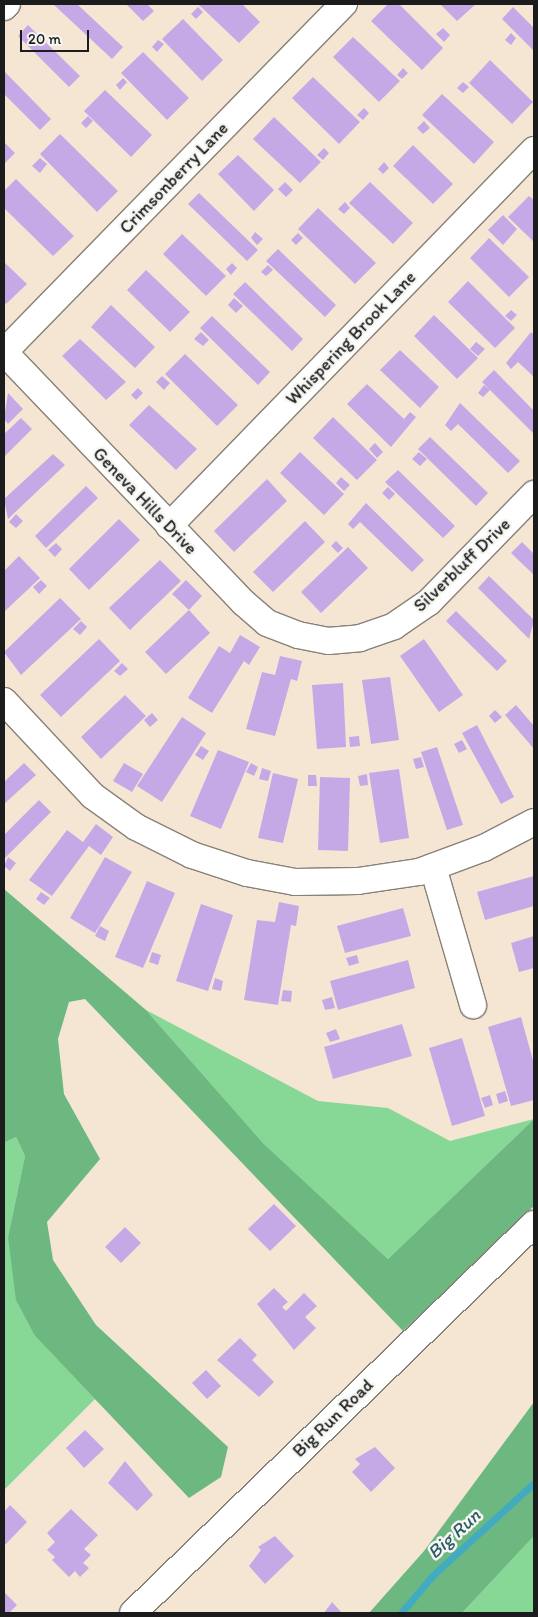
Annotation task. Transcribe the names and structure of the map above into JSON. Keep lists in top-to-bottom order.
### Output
{
  "streets": {
    "street": [
      "Crimsonberry Lane",
      "Whispering Brook Lane",
      "Geneva Hills Drive",
      "Silverbluff Drive",
      "Big Run Road"
    ]
  },
  "crossings": [
    ["Crimsonberry Lane", "Geneva Hills Drive"],
    ["Whispering Brook Lane", "Geneva Hills Drive"],
    ["Geneva Hills Drive", "Silverbluff Drive"]
  ],
  "water": ["Big Run"],
  "scale_bar": "20 m"
}
